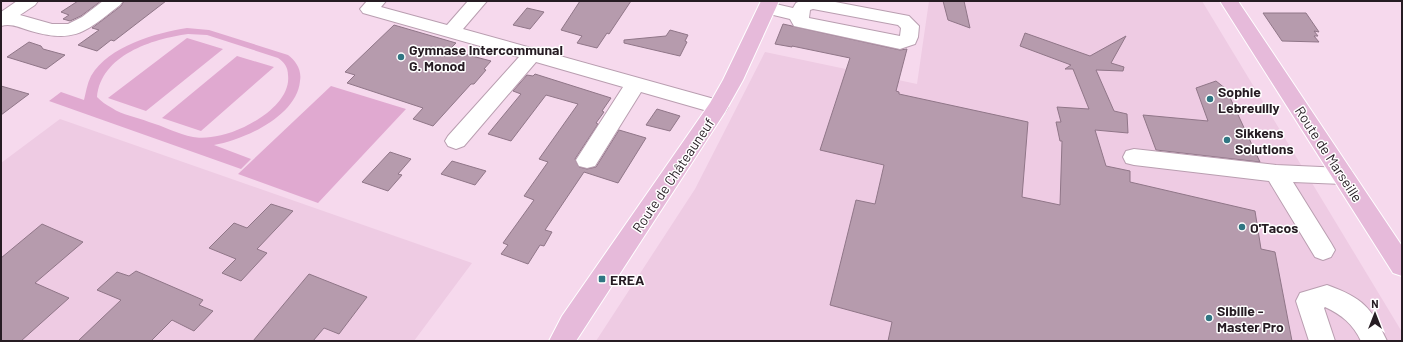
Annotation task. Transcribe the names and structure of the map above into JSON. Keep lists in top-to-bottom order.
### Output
{
  "streets": {
    "main road": ["Route de Marseille", "Route de Châteauneuf"]
  },
  "places": {
    "other": [
      "Gymnase Intercommunal G. Monod",
      "Sophie Lebreuilly",
      "Sikkens Solutions",
      "O'Tacos",
      "Sibille - Master Pro"
    ],
    "transit": ["EREA"]
  },
  "north": "top"
}
